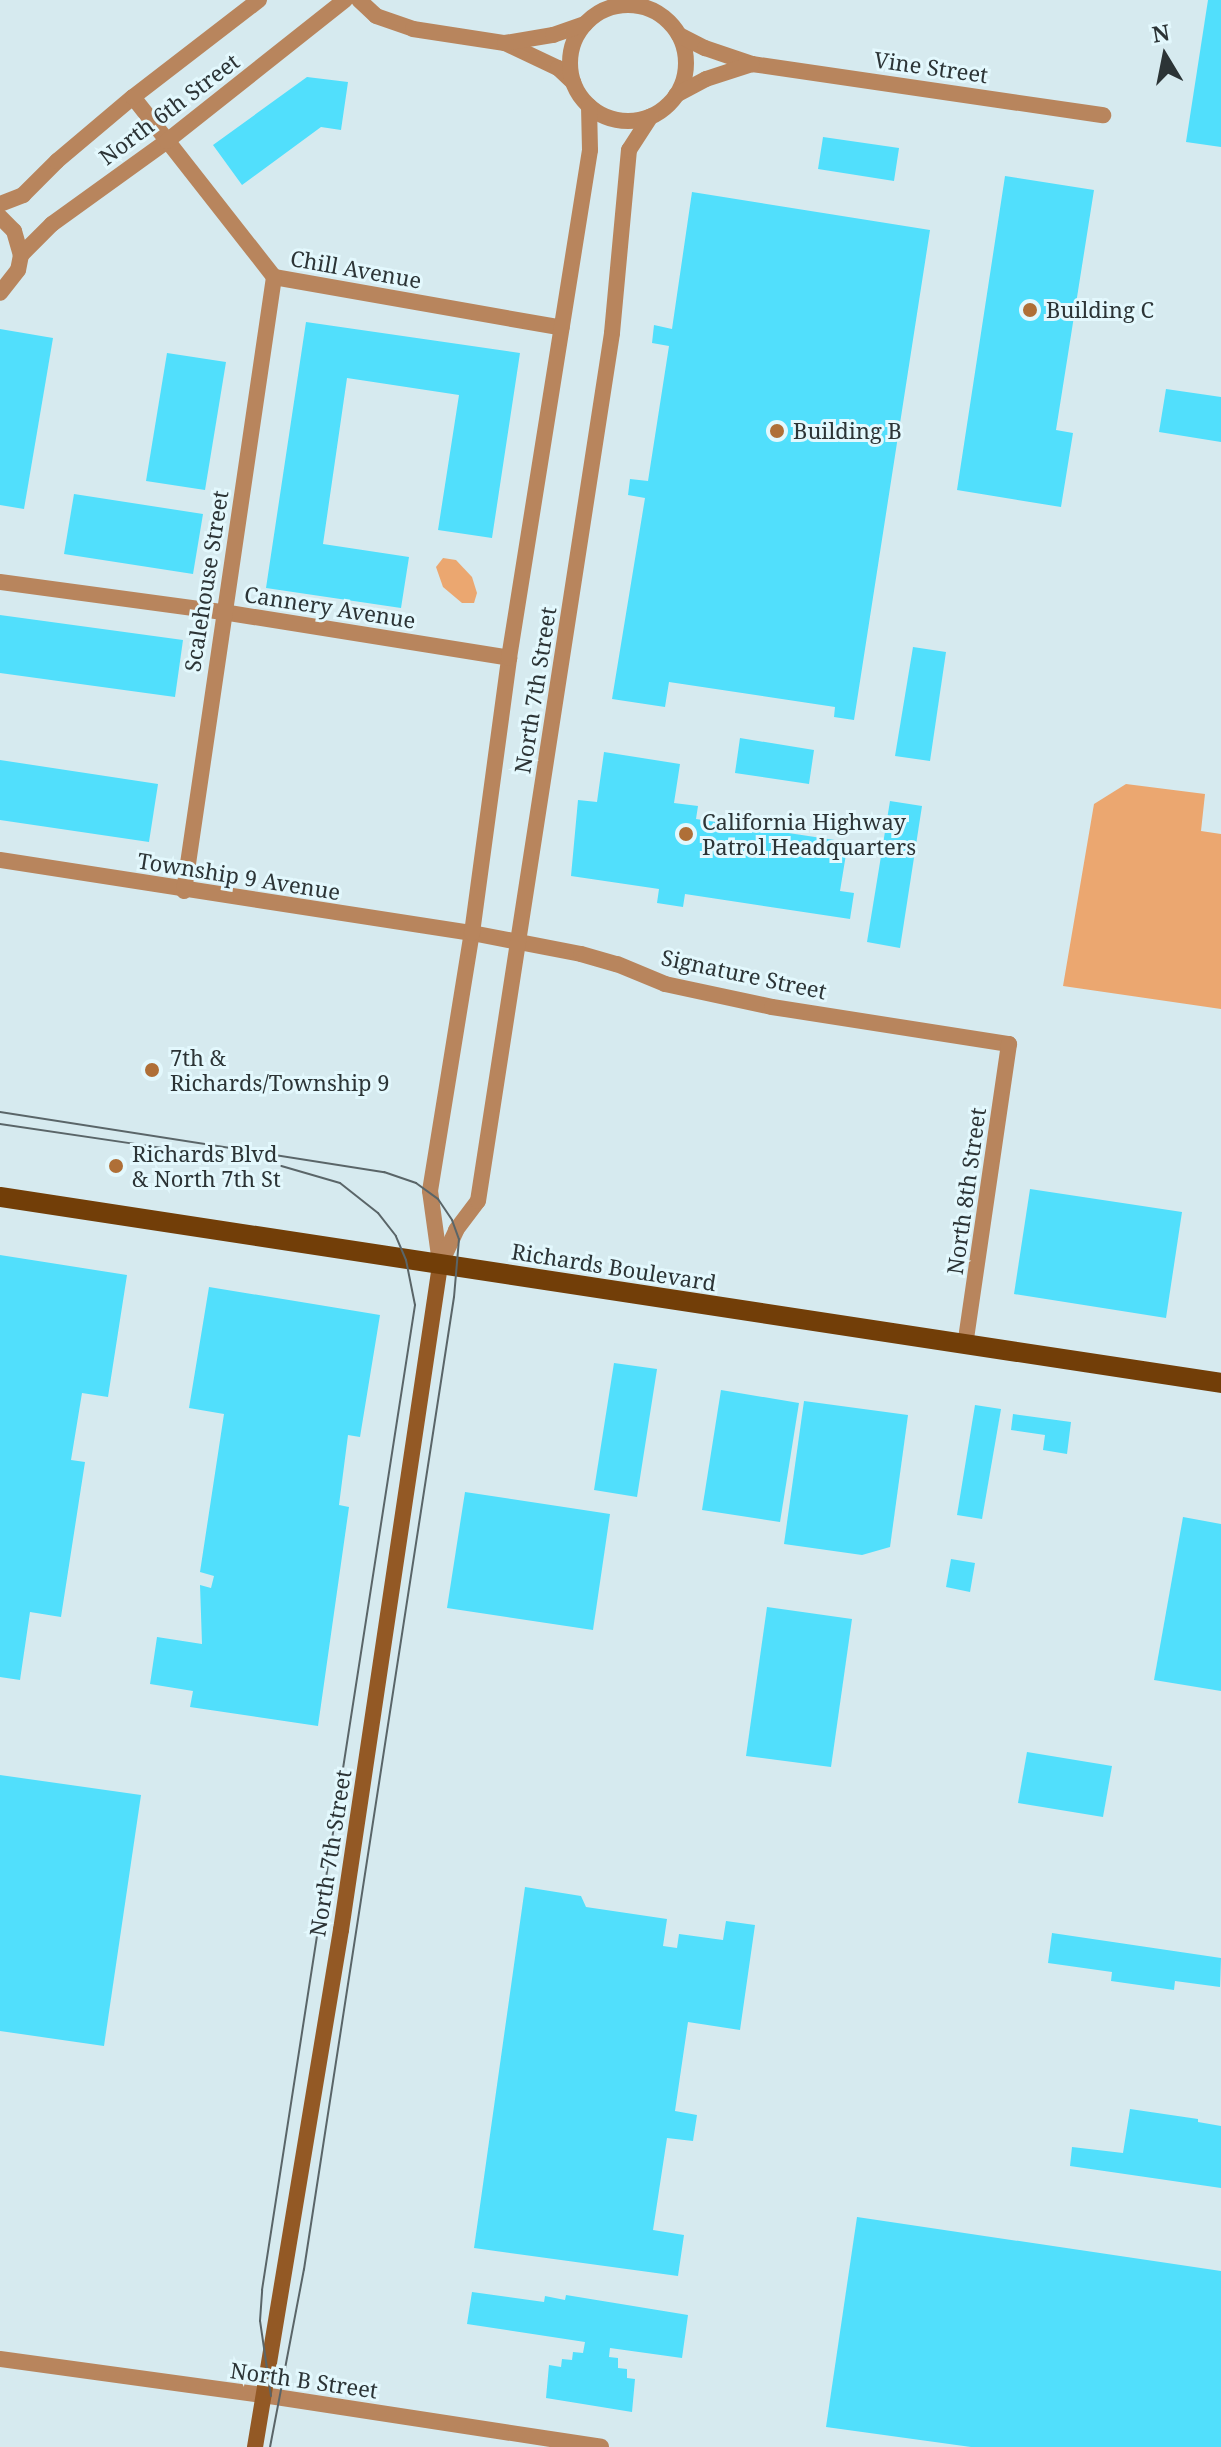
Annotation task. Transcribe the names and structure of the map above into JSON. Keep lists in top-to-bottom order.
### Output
{
  "streets": {
    "main road": ["North 7th Street", "Richards Boulevard"],
    "street": [
      "Vine Street",
      "North 6th Street",
      "Chill Avenue",
      "Scalehouse Street",
      "Cannery Avenue",
      "Township 9 Avenue",
      "Signature Street",
      "North 8th Street",
      "North B Street"
    ]
  },
  "crossings": [
    ["Vine Street", "North 7th Street"],
    ["North 6th Street", "Chill Avenue"],
    ["Chill Avenue", "Scalehouse Street"],
    ["Chill Avenue", "North 7th Street"],
    ["Scalehouse Street", "Cannery Avenue"],
    ["Scalehouse Street", "Township 9 Avenue"],
    ["Cannery Avenue", "North 7th Street"],
    ["North 7th Street", "Township 9 Avenue"],
    ["North 7th Street", "Signature Street"],
    ["North 7th Street", "Richards Boulevard"],
    ["North 7th Street", "North B Street"],
    ["Township 9 Avenue", "Signature Street"],
    ["Signature Street", "North 8th Street"],
    ["North 8th Street", "Richards Boulevard"]
  ],
  "places": [
    "Building C",
    "Building B",
    "California Highway Patrol Headquarters",
    "7th & Richards/Township 9",
    "Richards Blvd & North 7th St"
  ],
  "north": "top"
}
